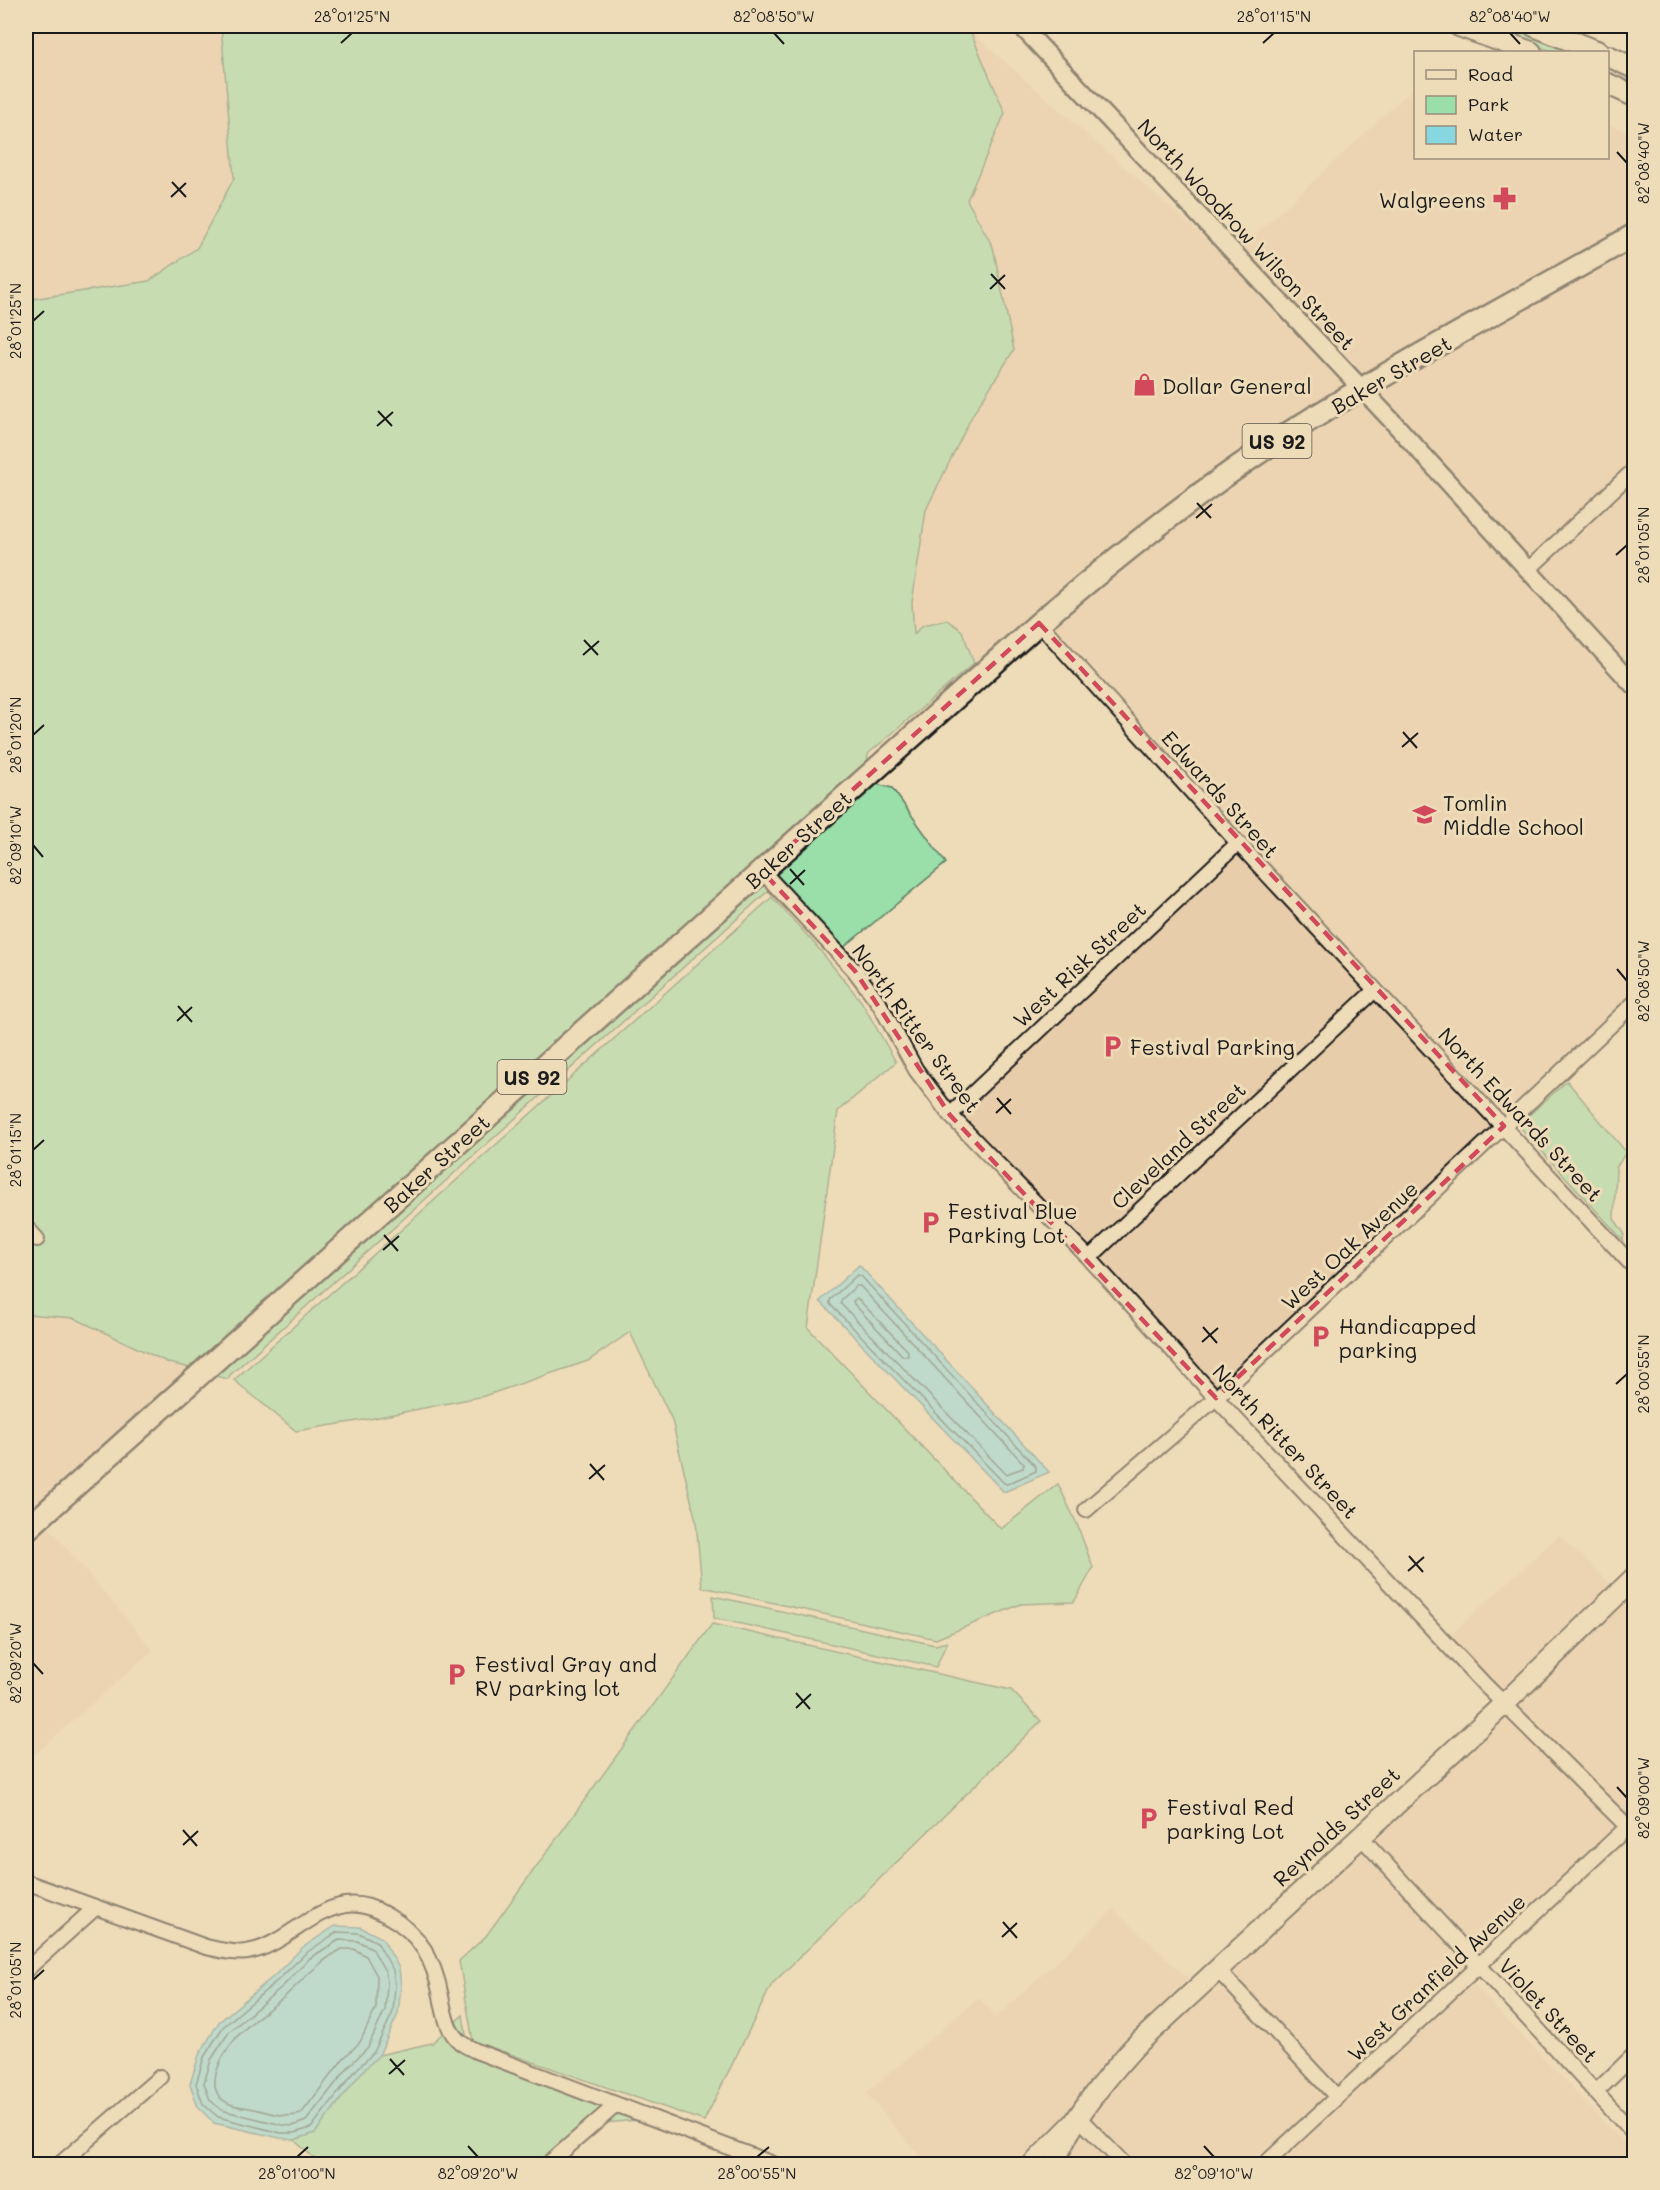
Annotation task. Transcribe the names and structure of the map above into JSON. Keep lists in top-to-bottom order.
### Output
{
  "streets": {
    "main road": ["Baker Street", "US 92", "Reynolds Street"],
    "street": [
      "North Woodrow Wilson Street",
      "Edwards Street",
      "West Risk Street",
      "North Ritter Street",
      "North Edwards Street",
      "Cleveland Street",
      "West Oak Avenue",
      "West Granfield Avenue",
      "Violet Street"
    ]
  },
  "crossings": [
    ["North Woodrow Wilson Street", "Baker Street"],
    ["Baker Street", "Edwards Street"],
    ["Baker Street", "North Ritter Street"],
    ["Edwards Street", "West Risk Street"],
    ["Edwards Street", "North Edwards Street"],
    ["Edwards Street", "Cleveland Street"],
    ["West Risk Street", "North Ritter Street"],
    ["North Ritter Street", "Cleveland Street"],
    ["North Ritter Street", "West Oak Avenue"],
    ["North Ritter Street", "Reynolds Street"],
    ["North Ritter Street", "West Granfield Avenue"],
    ["North Edwards Street", "Cleveland Street"],
    ["North Edwards Street", "West Oak Avenue"],
    ["Reynolds Street", "Violet Street"],
    ["West Granfield Avenue", "Violet Street"]
  ],
  "places": {
    "pharmacy": ["Walgreens"],
    "shop": ["Dollar General"],
    "school or university": ["Tomlin Middle School"],
    "parking": [
      "Festival Parking",
      "Festival Blue Parking Lot",
      "Handicapped parking",
      "Festival Gray and RV parking lot",
      "Festival Red parking Lot"
    ]
  },
  "legend": ["Road", "Park", "Water"],
  "coordinates": [
    "28°01'25\"N",
    "82°08'50\"W",
    "28°01'15\"N",
    "82°08'40\"W",
    "28°01'05\"N",
    "28°01'20\"N",
    "82°09'10\"W",
    "28°00'55\"N",
    "82°09'20\"W",
    "82°09'00\"W",
    "28°01'00\"N"
  ]
}
